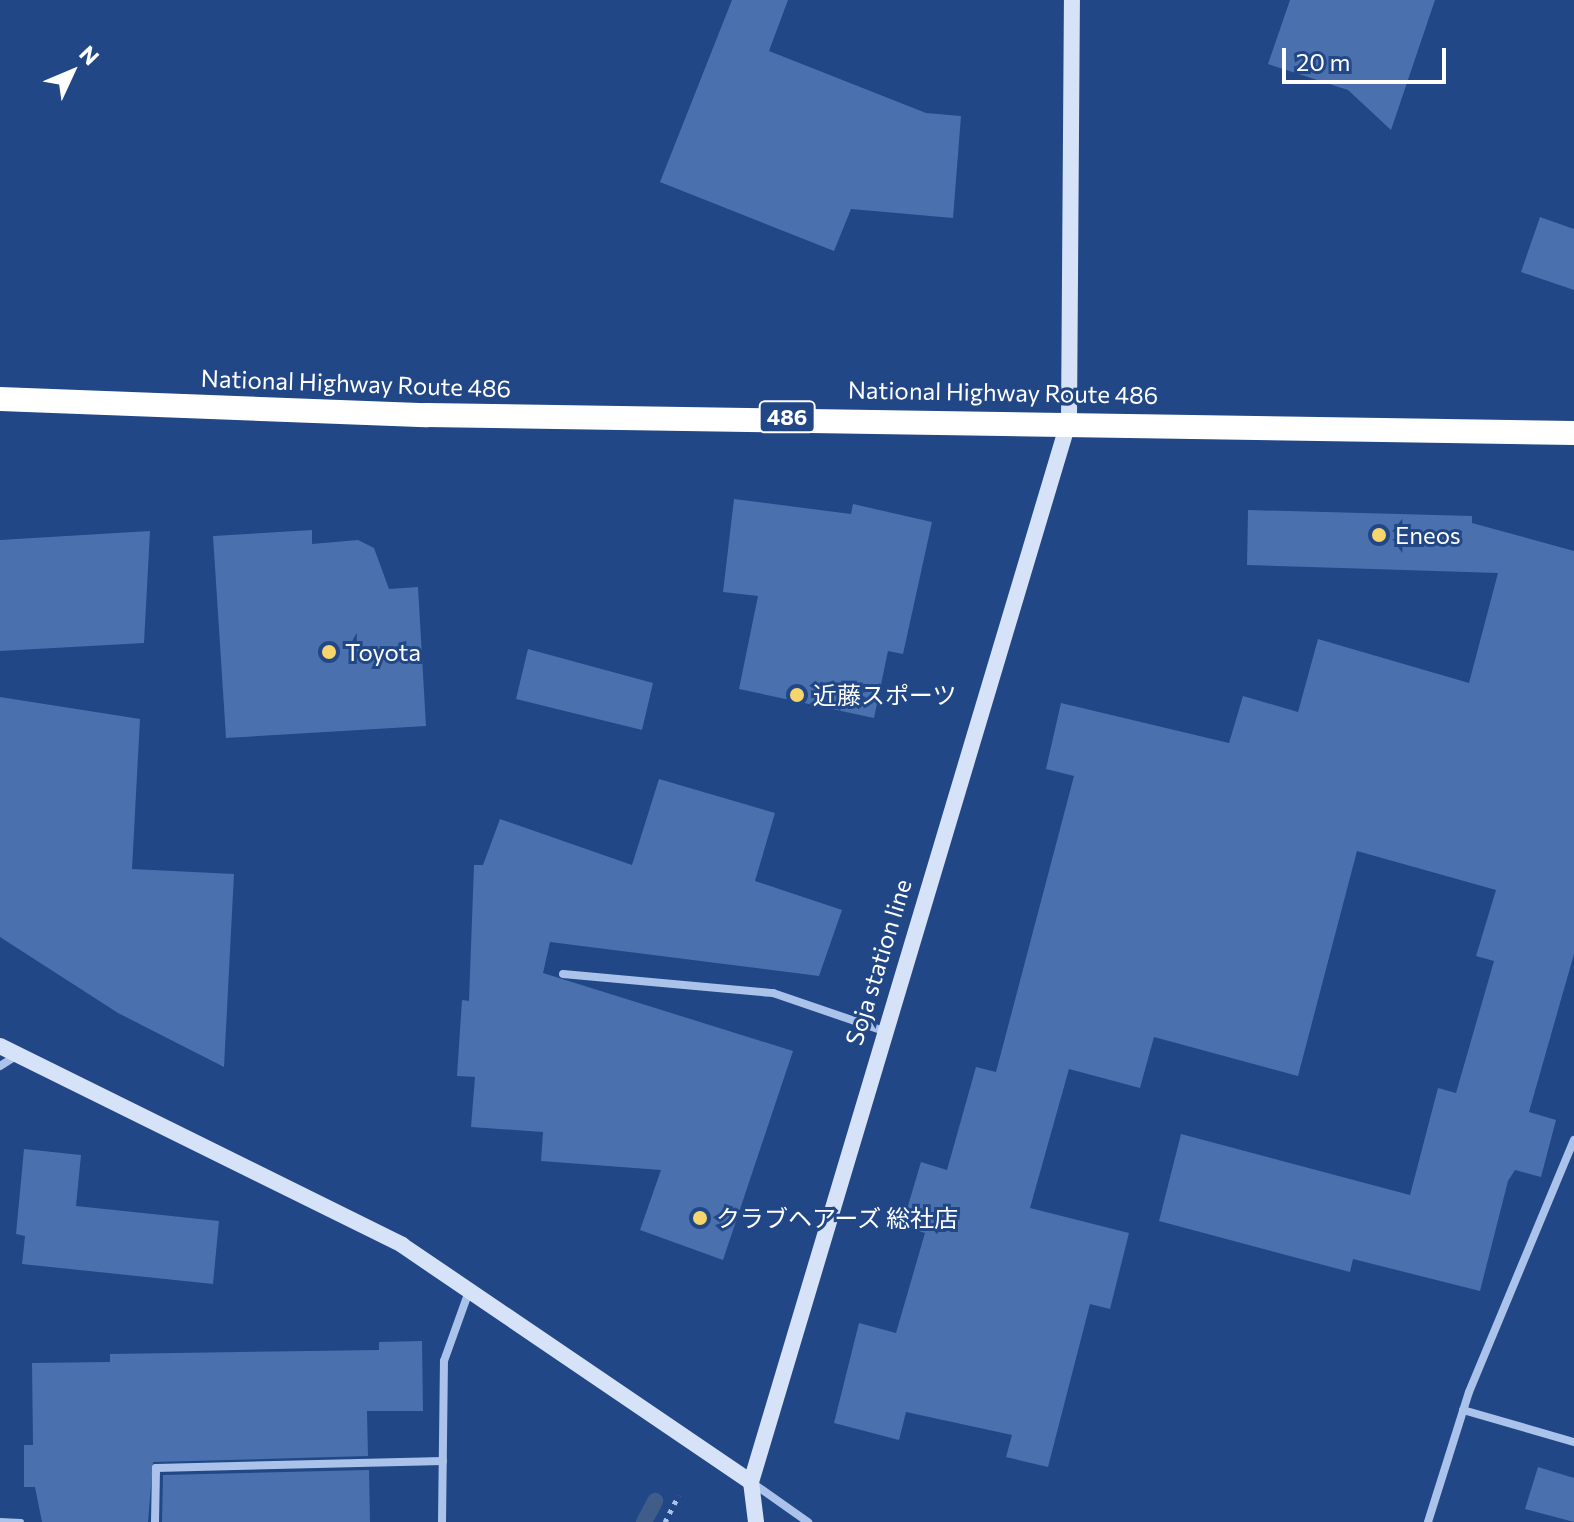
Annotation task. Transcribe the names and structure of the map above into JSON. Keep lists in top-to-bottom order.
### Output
{
  "streets": {
    "highway": ["National Highway Route 486", "486"],
    "street": ["Soja station line"]
  },
  "crossings": [
    ["National Highway Route 486", "Soja station line"]
  ],
  "places": [
    "Eneos",
    "Toyota",
    "近藤スポーツ",
    "クラブヘアーズ 総社店"
  ],
  "scale_bar": "20 m",
  "north": "top right"
}
